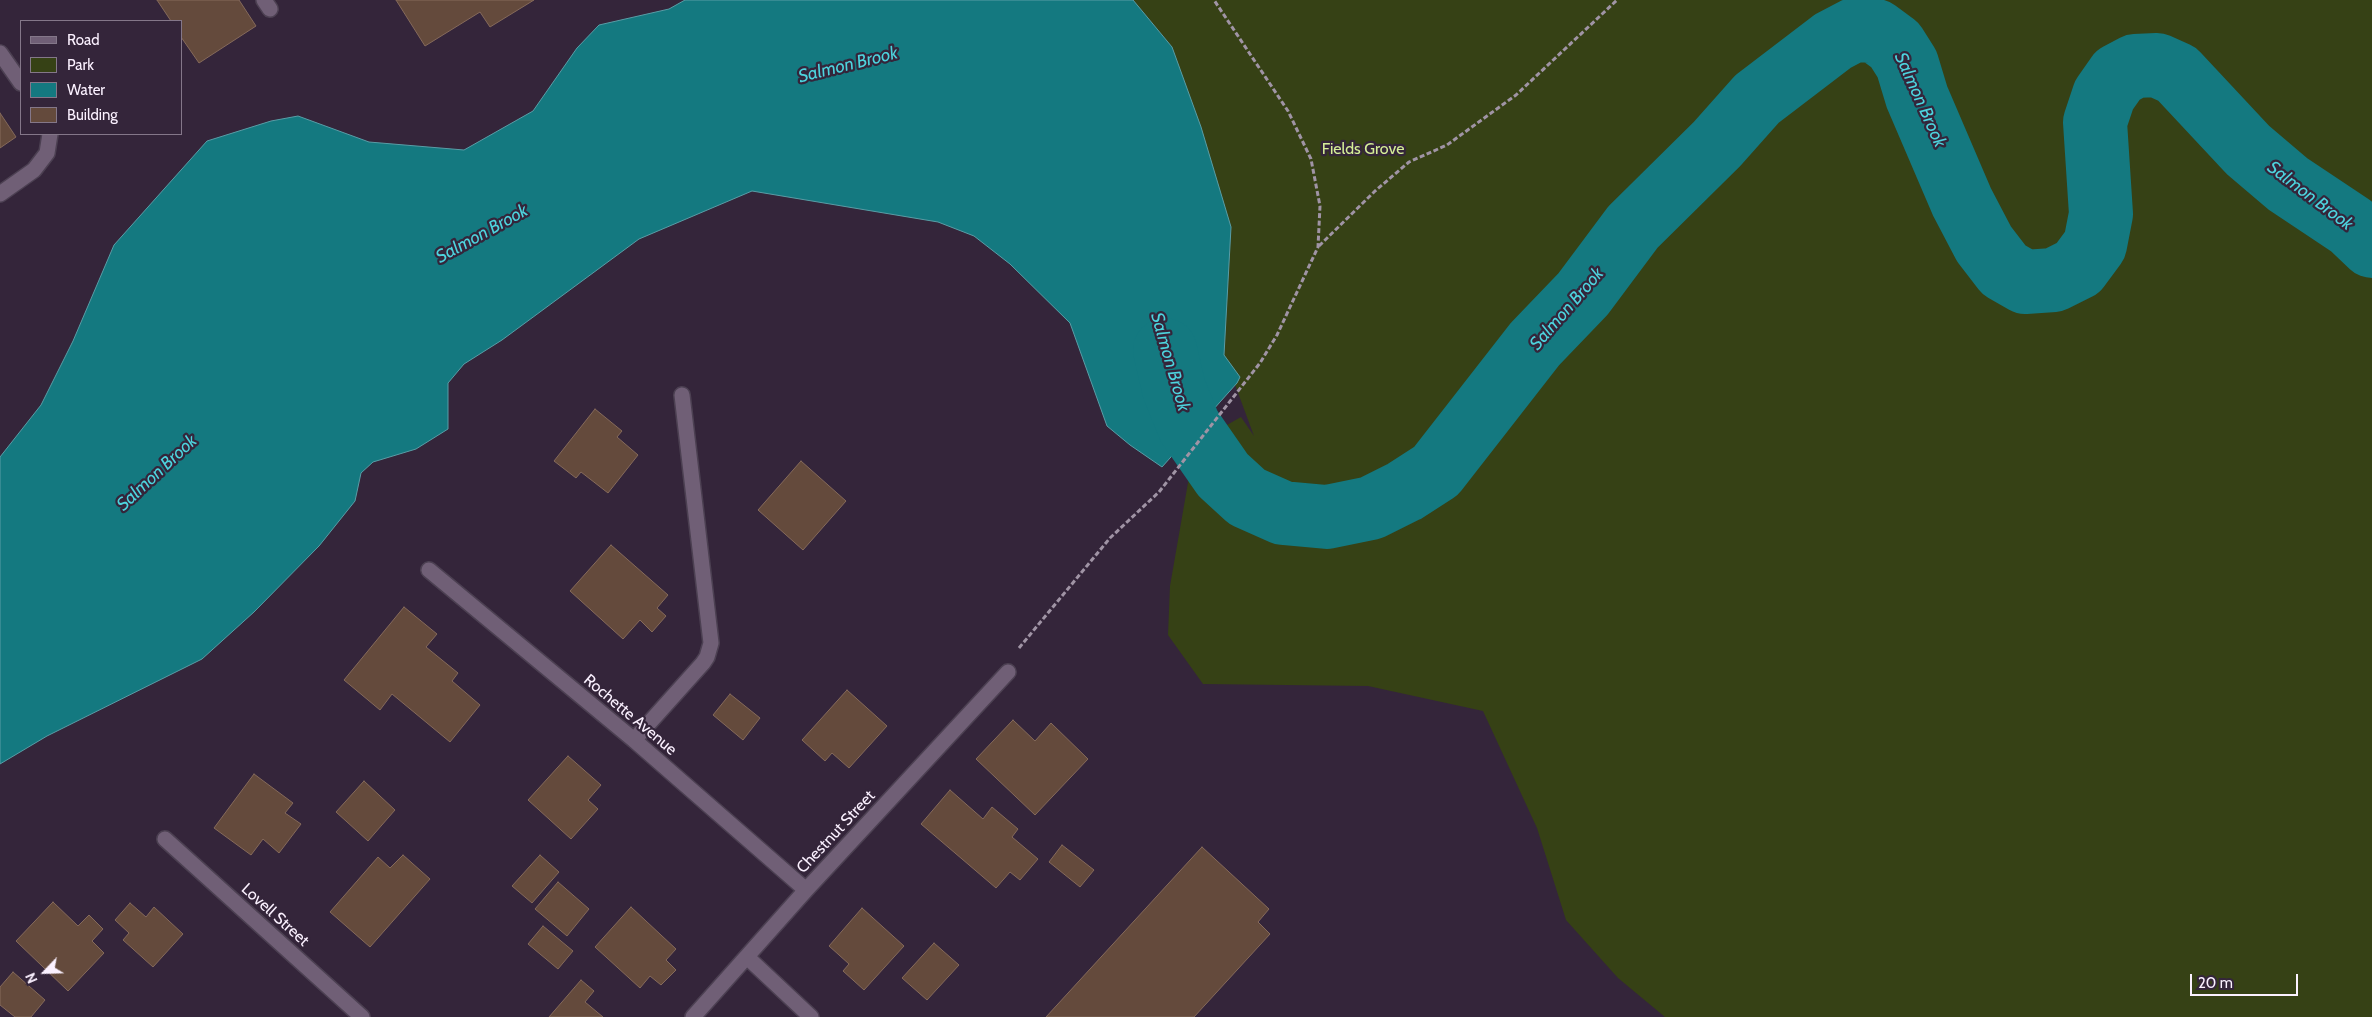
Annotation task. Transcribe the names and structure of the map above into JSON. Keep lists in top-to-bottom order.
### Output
{
  "streets": {
    "street": ["Rochette Avenue", "Chestnut Street", "Lovell Street"]
  },
  "crossings": [
    ["Rochette Avenue", "Chestnut Street"]
  ],
  "water": ["Salmon Brook"],
  "parks": ["Fields Grove"],
  "legend": [
    "Road",
    "Park",
    "Water",
    "Building"
  ],
  "scale_bar": "20 m",
  "north": "bottom left"
}
